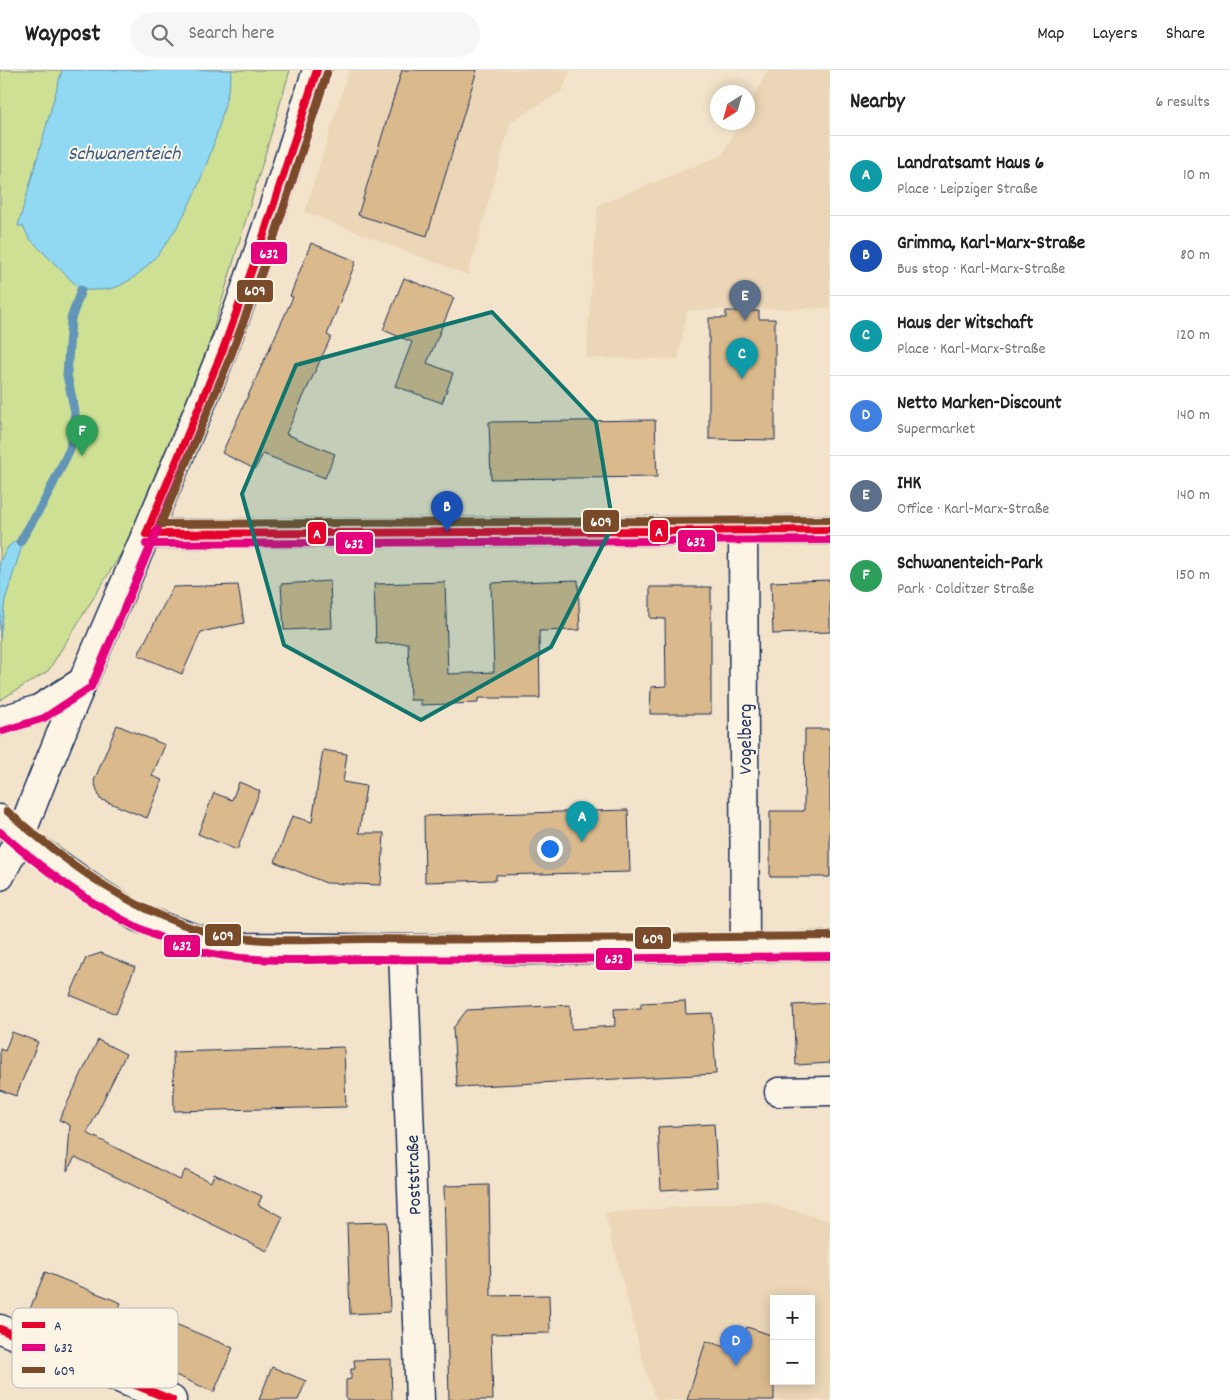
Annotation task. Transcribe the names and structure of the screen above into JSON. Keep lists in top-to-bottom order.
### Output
{
  "streets": {
    "street": ["Vogelberg", "Poststraße"]
  },
  "water": ["Schwanenteich"],
  "lines": ["transit line A", "transit line 632", "transit line 609"],
  "legend": ["A", "632", "609"],
  "north": "bottom left",
  "page": {
    "header": "Waypost",
    "search": "Search here",
    "nav": ["Map", "Layers", "Share"],
    "heading": ["Nearby", "6 results"],
    "list": [
      {
        "mark": "A",
        "name": "Landratsamt Haus 6",
        "note": "Place · Leipziger Straße",
        "value": "10 m"
      },
      {
        "mark": "B",
        "name": "Grimma, Karl-Marx-Straße",
        "note": "Bus stop · Karl-Marx-Straße",
        "value": "80 m"
      },
      {
        "mark": "C",
        "name": "Haus der Witschaft",
        "note": "Place · Karl-Marx-Straße",
        "value": "120 m"
      },
      {
        "mark": "D",
        "name": "Netto Marken-Discount",
        "note": "Supermarket",
        "value": "140 m"
      },
      {
        "mark": "E",
        "name": "IHK",
        "note": "Office · Karl-Marx-Straße",
        "value": "140 m"
      },
      {
        "mark": "F",
        "name": "Schwanenteich-Park",
        "note": "Park · Colditzer Straße",
        "value": "150 m"
      }
    ],
    "pins": [
      "E",
      "C",
      "F",
      "B",
      "A",
      "D"
    ],
    "map_buttons": ["+", "−"]
  }
}
